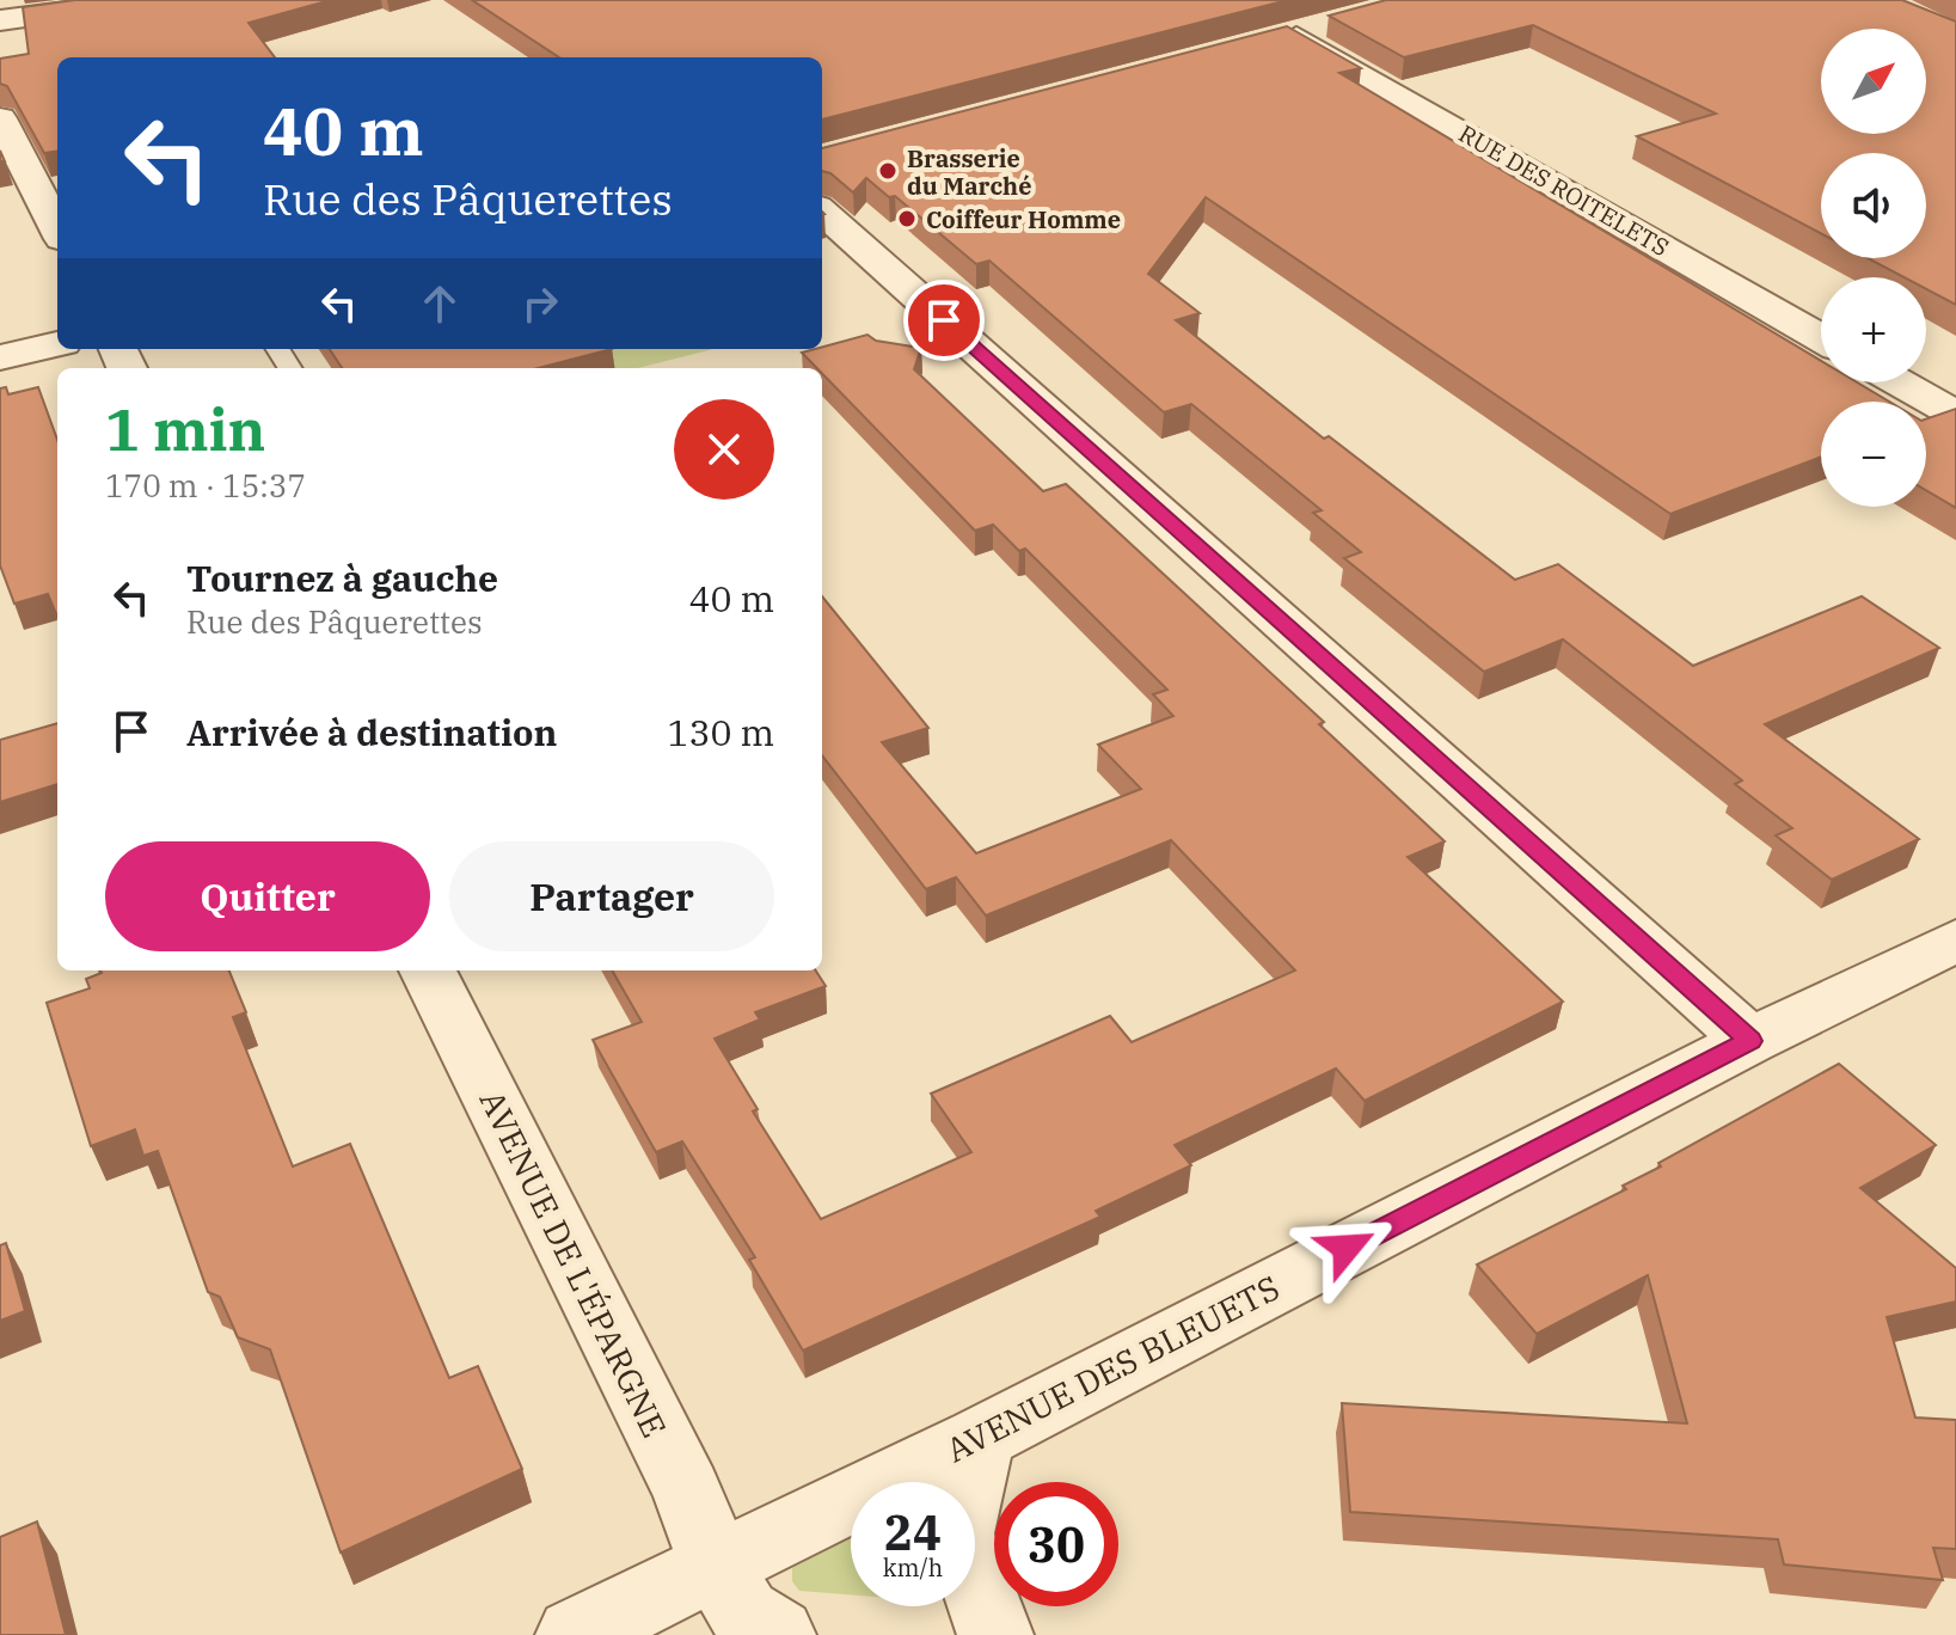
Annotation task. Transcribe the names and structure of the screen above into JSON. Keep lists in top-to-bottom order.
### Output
{
  "streets": {
    "street": ["RUE DES ROITELETS", "AVENUE DE L'ÉPARGNE", "AVENUE DES BLEUETS"]
  },
  "crossings": [
    ["AVENUE DE L'ÉPARGNE", "AVENUE DES BLEUETS"]
  ],
  "places": ["Brasserie du Marché", "Coiffeur Homme"],
  "north": "top right",
  "page": {
    "map_buttons": ["+", "−"],
    "turn": ["40 m", "Rue des Pâquerettes"],
    "heading": ["1 min", "170 m · 15:37"],
    "list": [
      {
        "name": "Tournez à gauche",
        "note": "Rue des Pâquerettes",
        "value": "40 m"
      },
      {
        "name": "Arrivée à destination",
        "value": "130 m"
      }
    ],
    "buttons": ["Quitter", "Partager"],
    "speed": "24 km/h",
    "limit": "30"
  }
}
